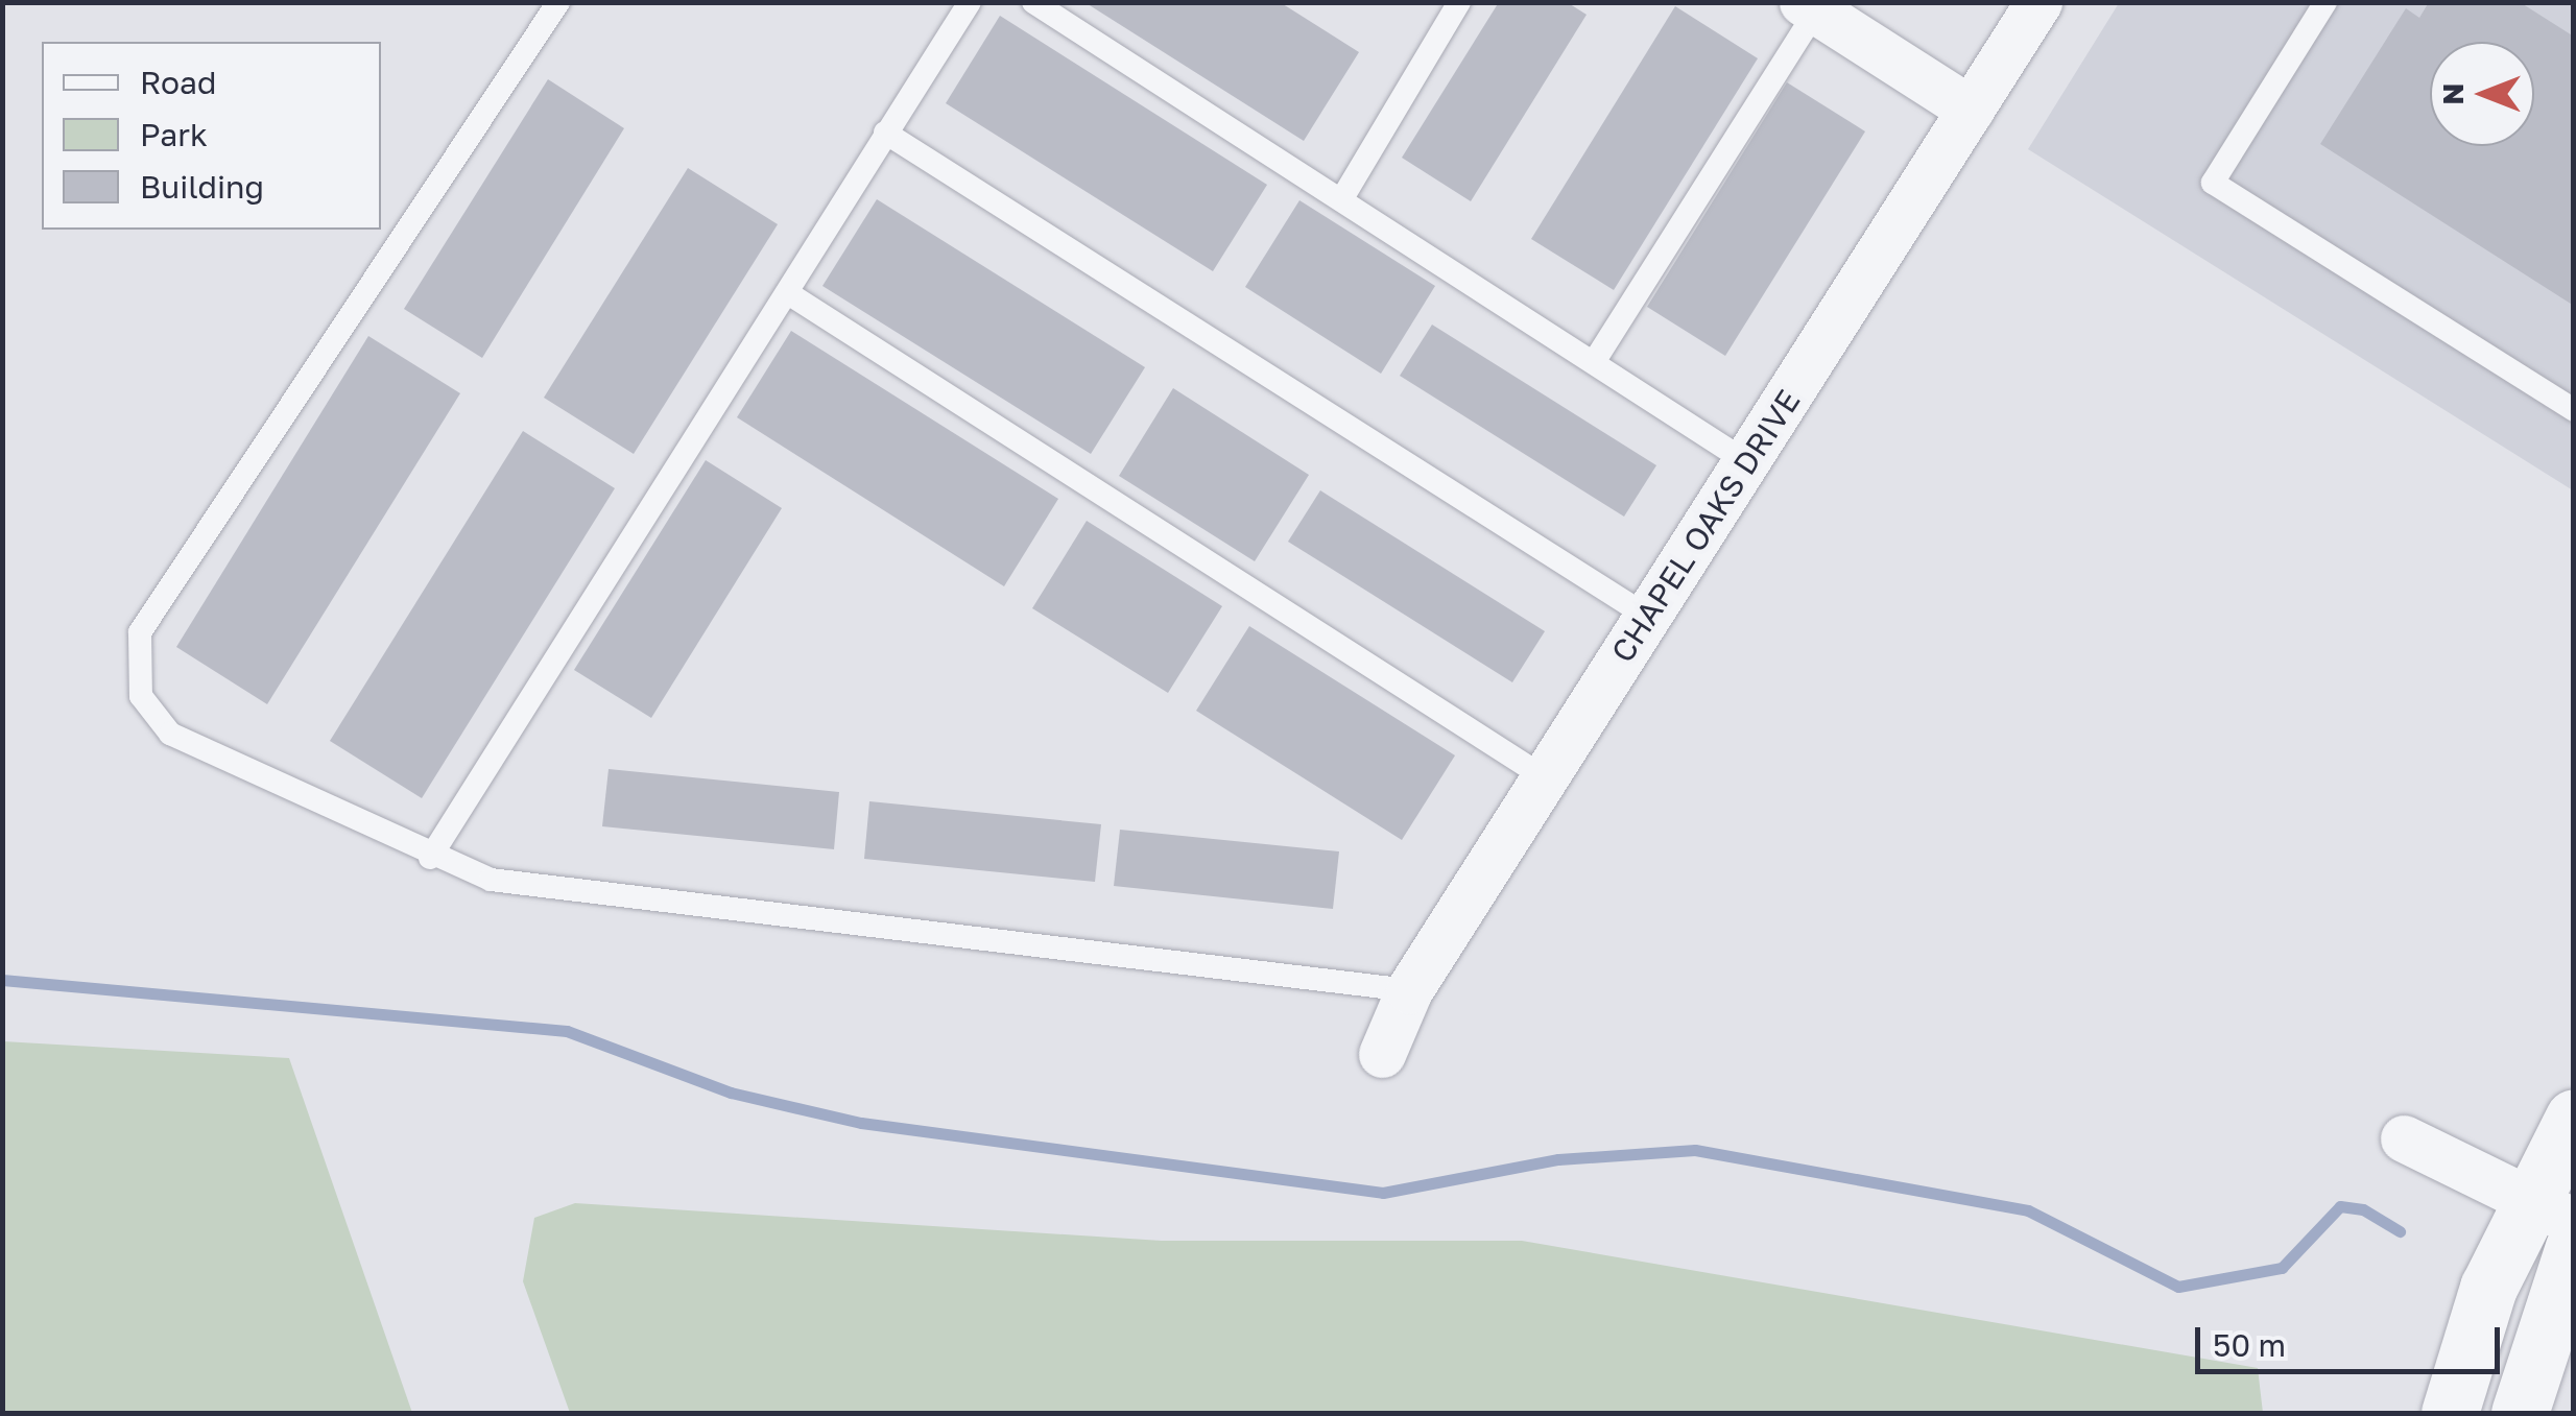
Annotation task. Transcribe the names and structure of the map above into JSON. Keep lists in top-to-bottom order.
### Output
{
  "streets": {
    "street": ["CHAPEL OAKS DRIVE"]
  },
  "legend": ["Road", "Park", "Building"],
  "scale_bar": "50 m",
  "north": "left"
}
